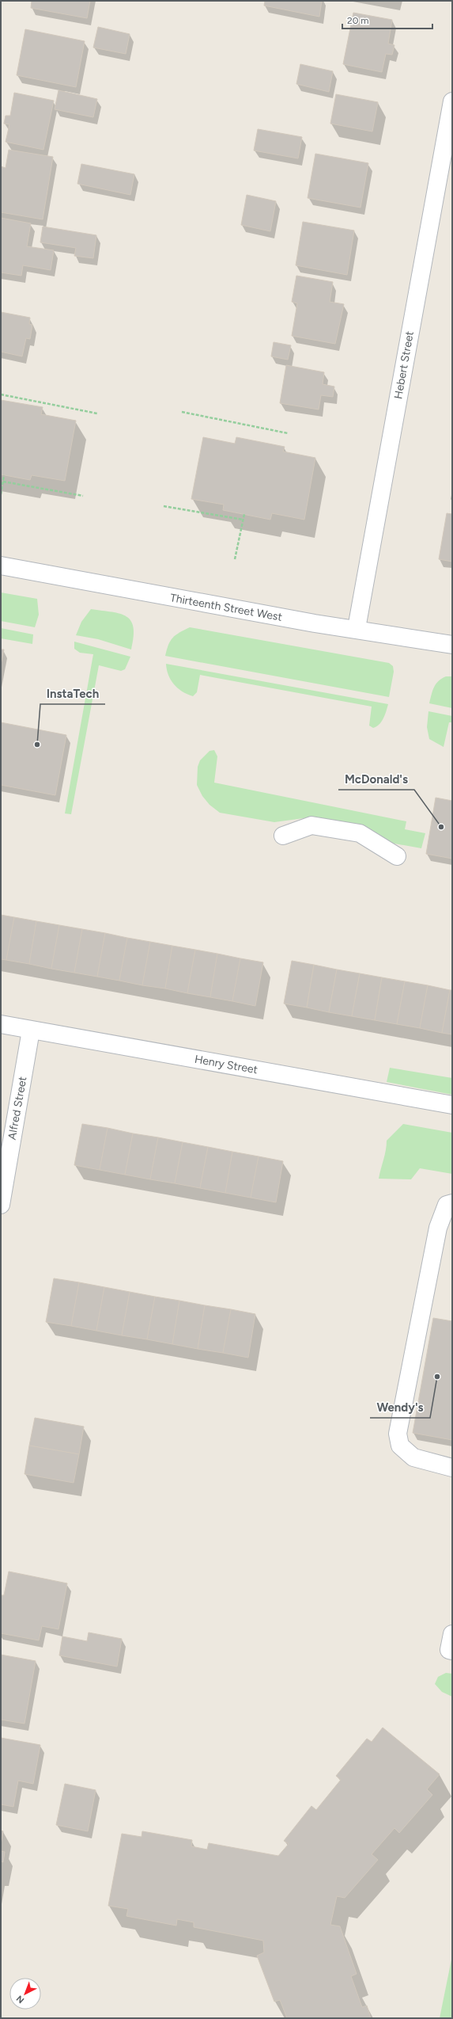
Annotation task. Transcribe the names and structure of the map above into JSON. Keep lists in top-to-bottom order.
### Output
{
  "streets": {
    "street": [
      "Hebert Street",
      "Thirteenth Street West",
      "Henry Street",
      "Alfred Street"
    ]
  },
  "crossings": [
    ["Hebert Street", "Thirteenth Street West"],
    ["Henry Street", "Alfred Street"]
  ],
  "places": ["InstaTech", "McDonald's", "Wendy's"],
  "scale_bar": "20 m",
  "north": "bottom left"
}
